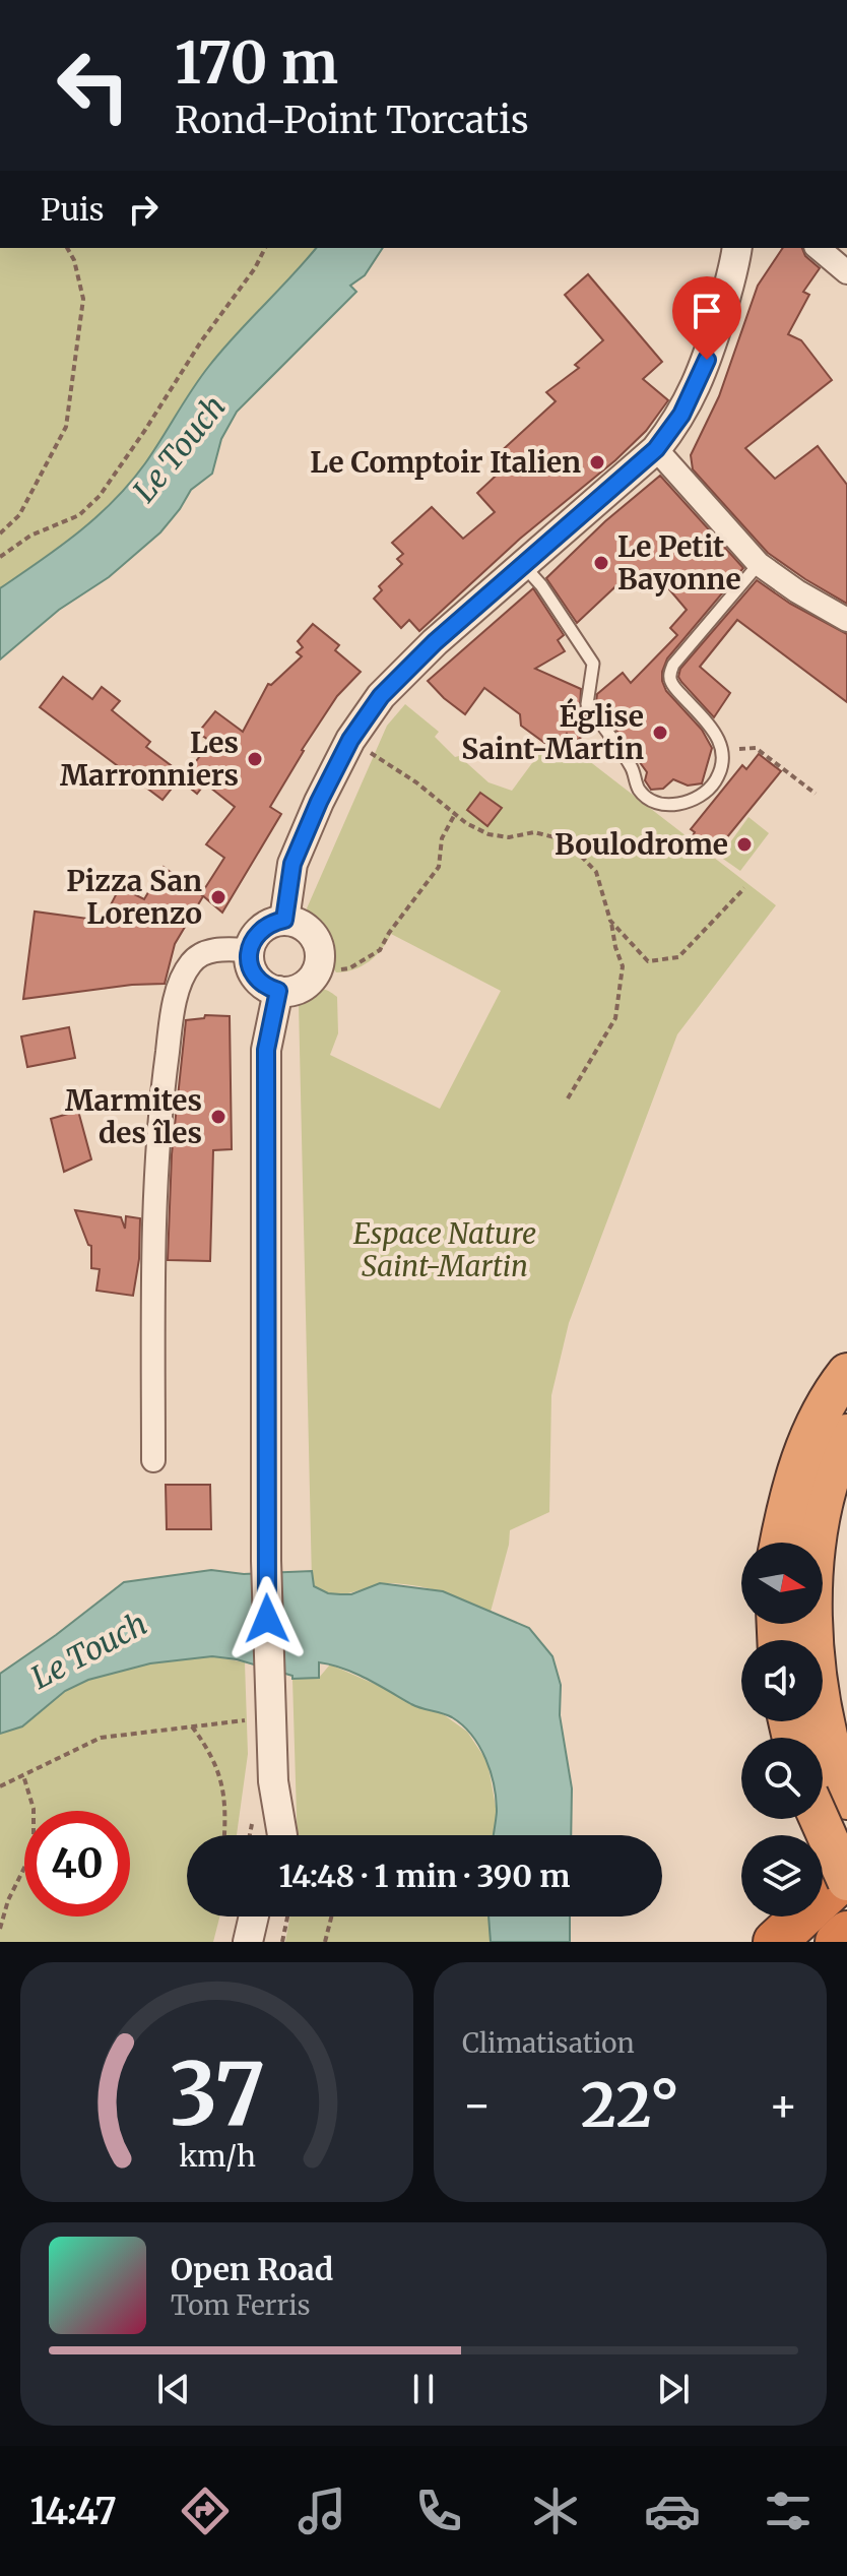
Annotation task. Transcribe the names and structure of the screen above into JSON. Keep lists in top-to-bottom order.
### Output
{
  "water": ["Le Touch"],
  "parks": ["Espace Nature Saint-Martin"],
  "places": [
    "Le Comptoir Italien",
    "Le Petit Bayonne",
    "Église Saint-Martin",
    "Les Marronniers",
    "Boulodrome",
    "Pizza San Lorenzo",
    "Marmites des îles"
  ],
  "north": "right",
  "page": {
    "turn": ["170 m", "Rond-Point Torcatis"],
    "then": "Puis",
    "limit": "40",
    "trip": "14:48 · 1 min · 390 m",
    "tile": "Climatisation",
    "heat": ["−", "22°", "+"],
    "song": ["Open Road", "Tom Ferris"],
    "tabs": "14:47",
    "gauge": ["37", "km/h"]
  }
}
